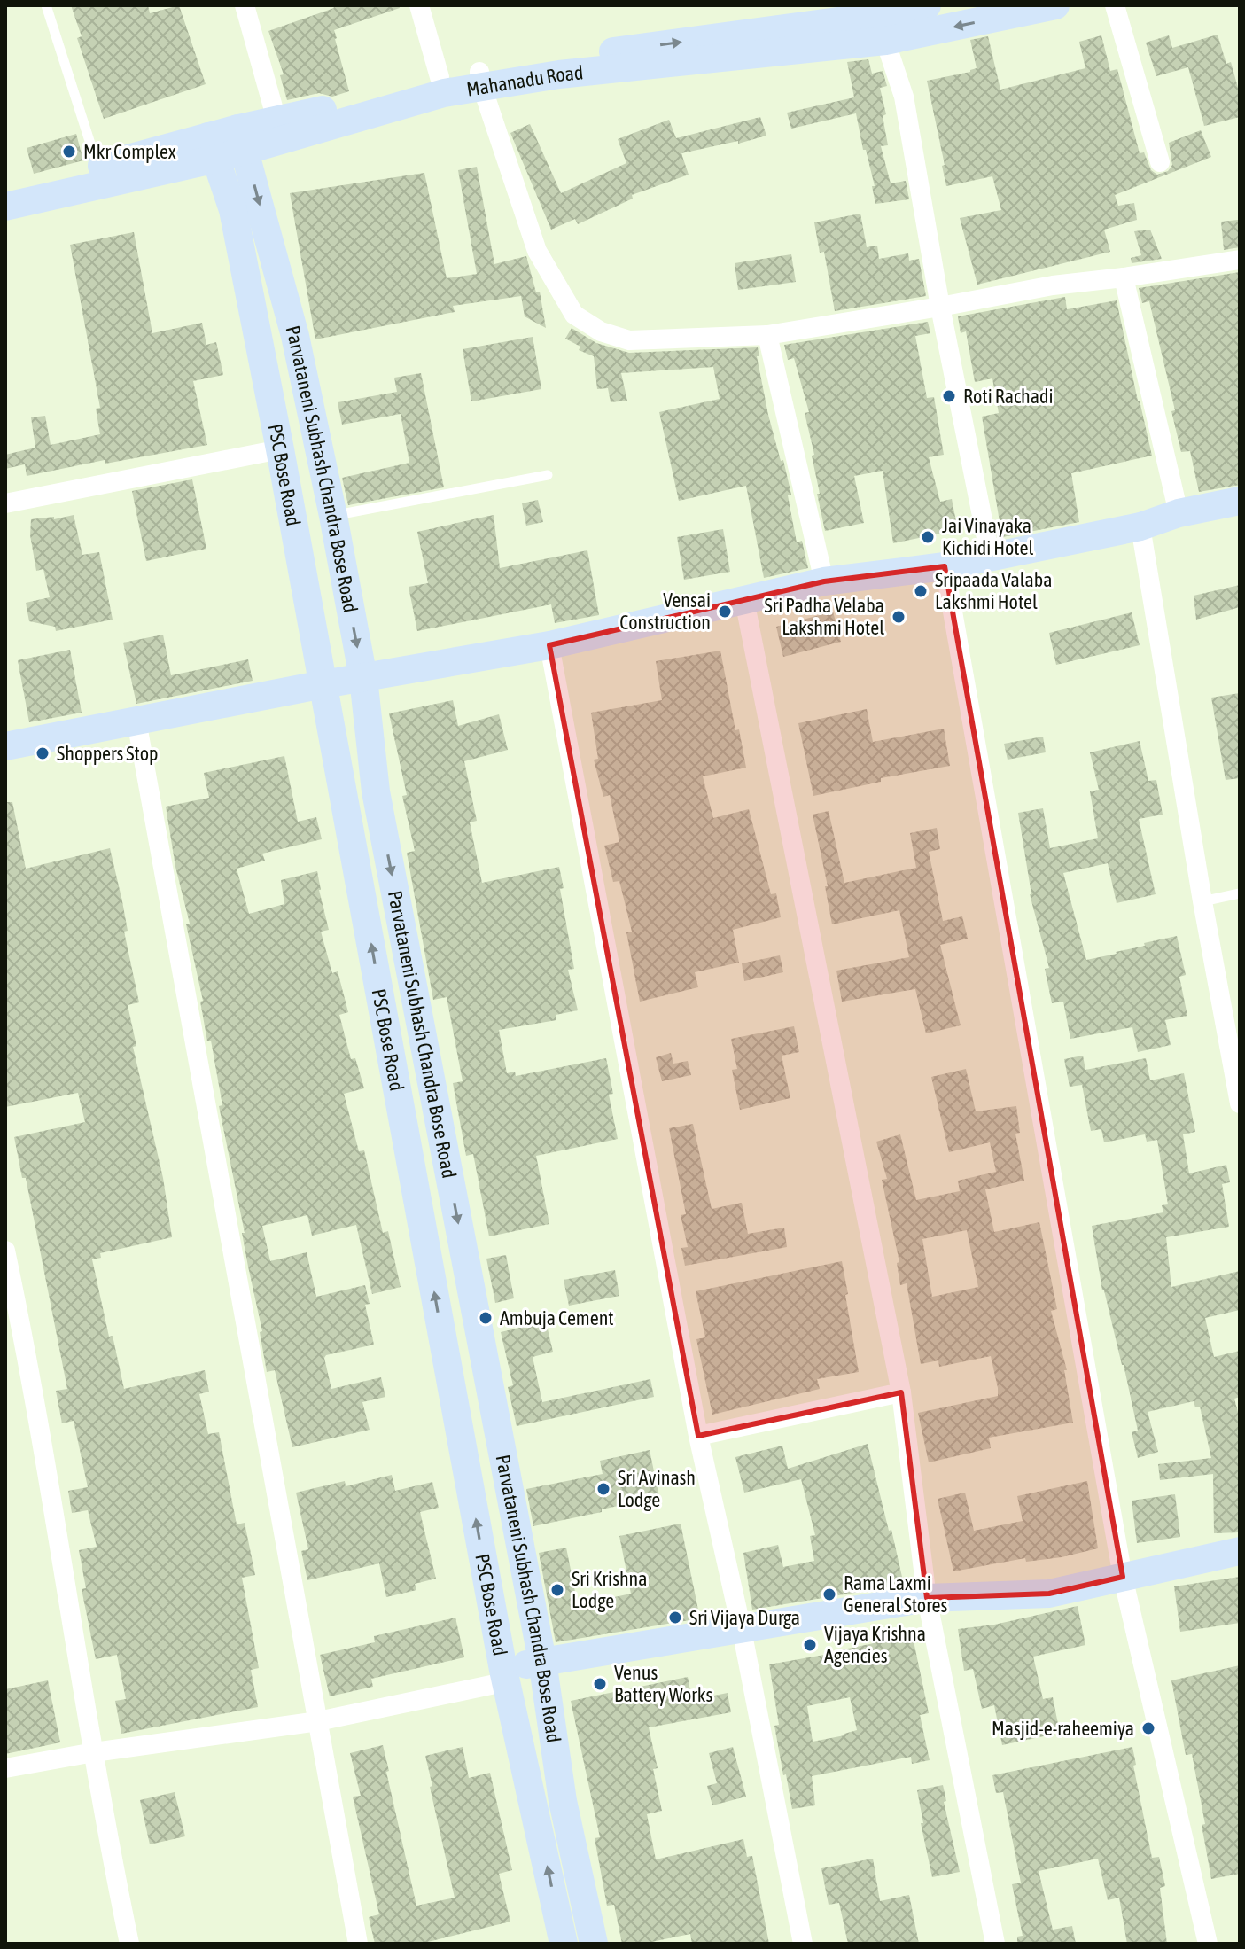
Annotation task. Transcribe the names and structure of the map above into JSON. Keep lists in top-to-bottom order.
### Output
{
  "streets": {
    "street": ["Mahanadu Road", "Parvataneni Subhash Chandra Bose Road", "PSC Bose Road"]
  },
  "crossings": [
    ["Mahanadu Road", "Parvataneni Subhash Chandra Bose Road"],
    ["Mahanadu Road", "PSC Bose Road"]
  ],
  "places": [
    "Mkr Complex",
    "Roti Rachadi",
    "Jai Vinayaka Kichidi Hotel",
    "Sripaada Valaba Lakshmi Hotel",
    "Vensai Construction",
    "Sri Padha Velaba Lakshmi Hotel",
    "Shoppers Stop",
    "Ambuja Cement",
    "Sri Avinash Lodge",
    "Sri Krishna Lodge",
    "Rama Laxmi General Stores",
    "Sri Vijaya Durga",
    "Vijaya Krishna Agencies",
    "Venus Battery Works",
    "Masjid-e-raheemiya"
  ]
}
